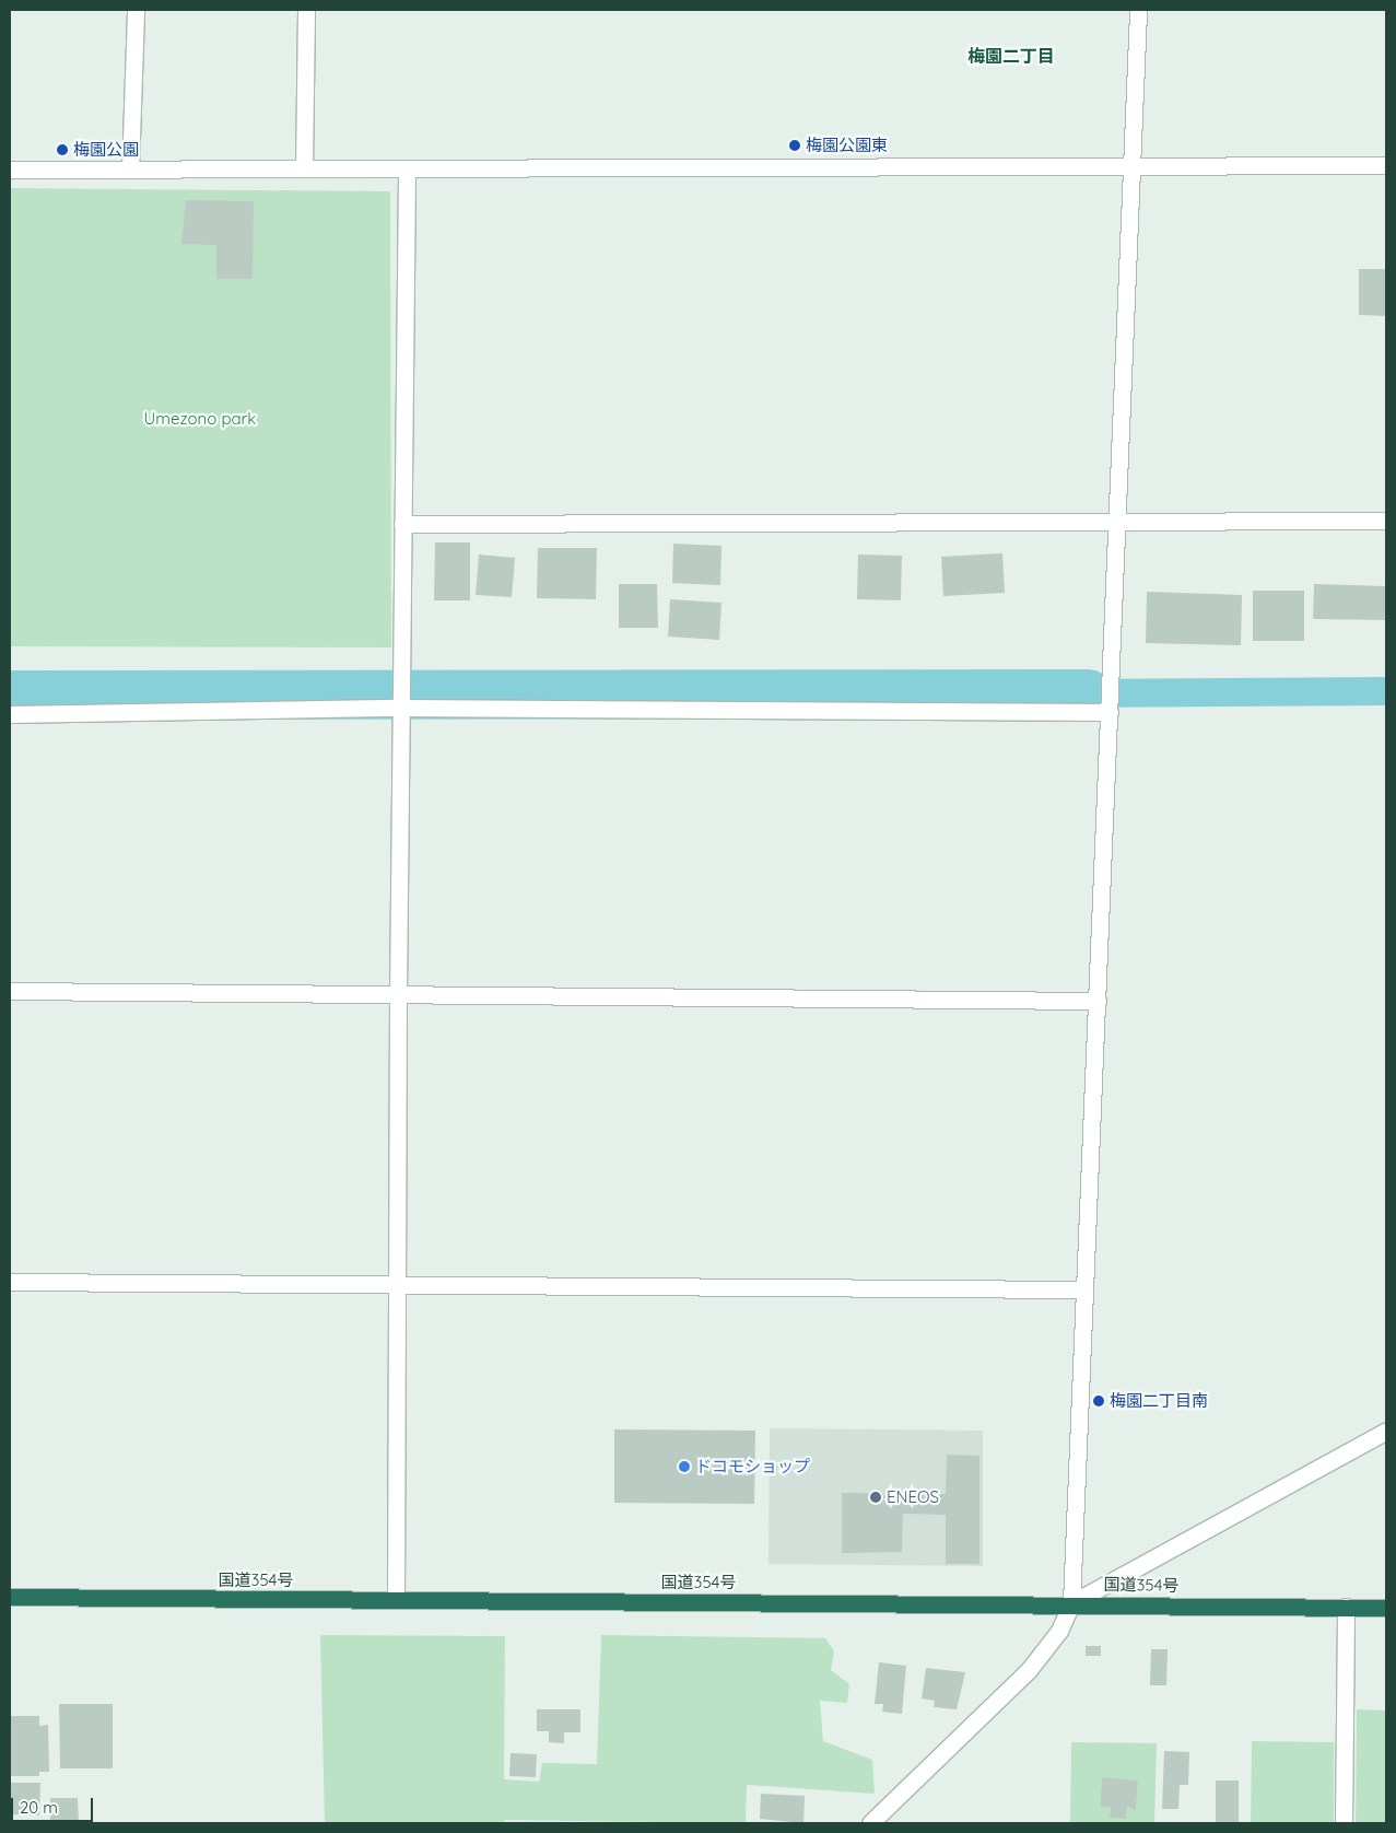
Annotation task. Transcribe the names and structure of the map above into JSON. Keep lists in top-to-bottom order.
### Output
{
  "streets": {
    "highway": ["国道354号"]
  },
  "districts": ["梅園二丁目"],
  "parks": ["Umezono park"],
  "places": [
    "梅園公園東",
    "梅園公園",
    "梅園二丁目南",
    "ドコモショップ",
    "ENEOS"
  ],
  "scale_bar": "20 m"
}
